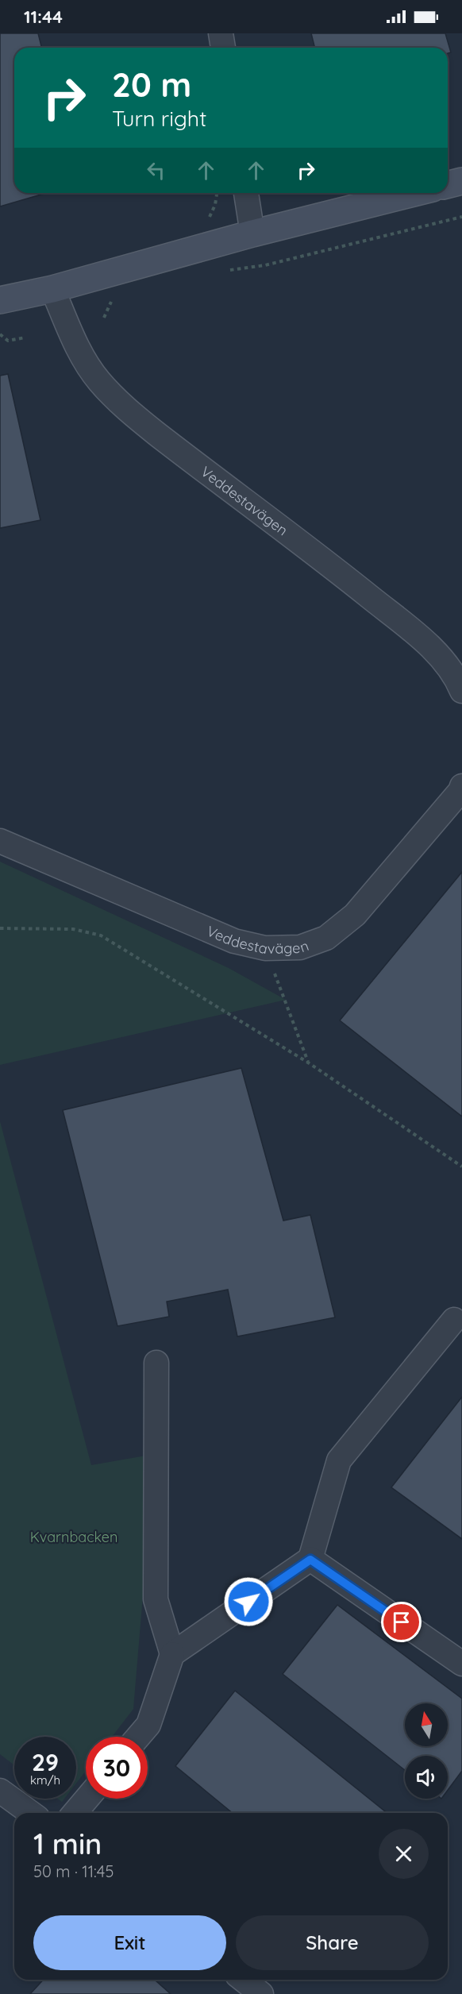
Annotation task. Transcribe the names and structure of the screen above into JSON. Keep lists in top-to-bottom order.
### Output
{
  "streets": {
    "street": ["Veddestavägen"]
  },
  "parks": ["Kvarnbacken"],
  "north": "top",
  "page": {
    "status": "11:44",
    "turn": ["20 m", "Turn right"],
    "speed": "29 km/h",
    "limit": "30",
    "heading": ["1 min", "50 m · 11:45"],
    "buttons": ["Exit", "Share"]
  }
}
